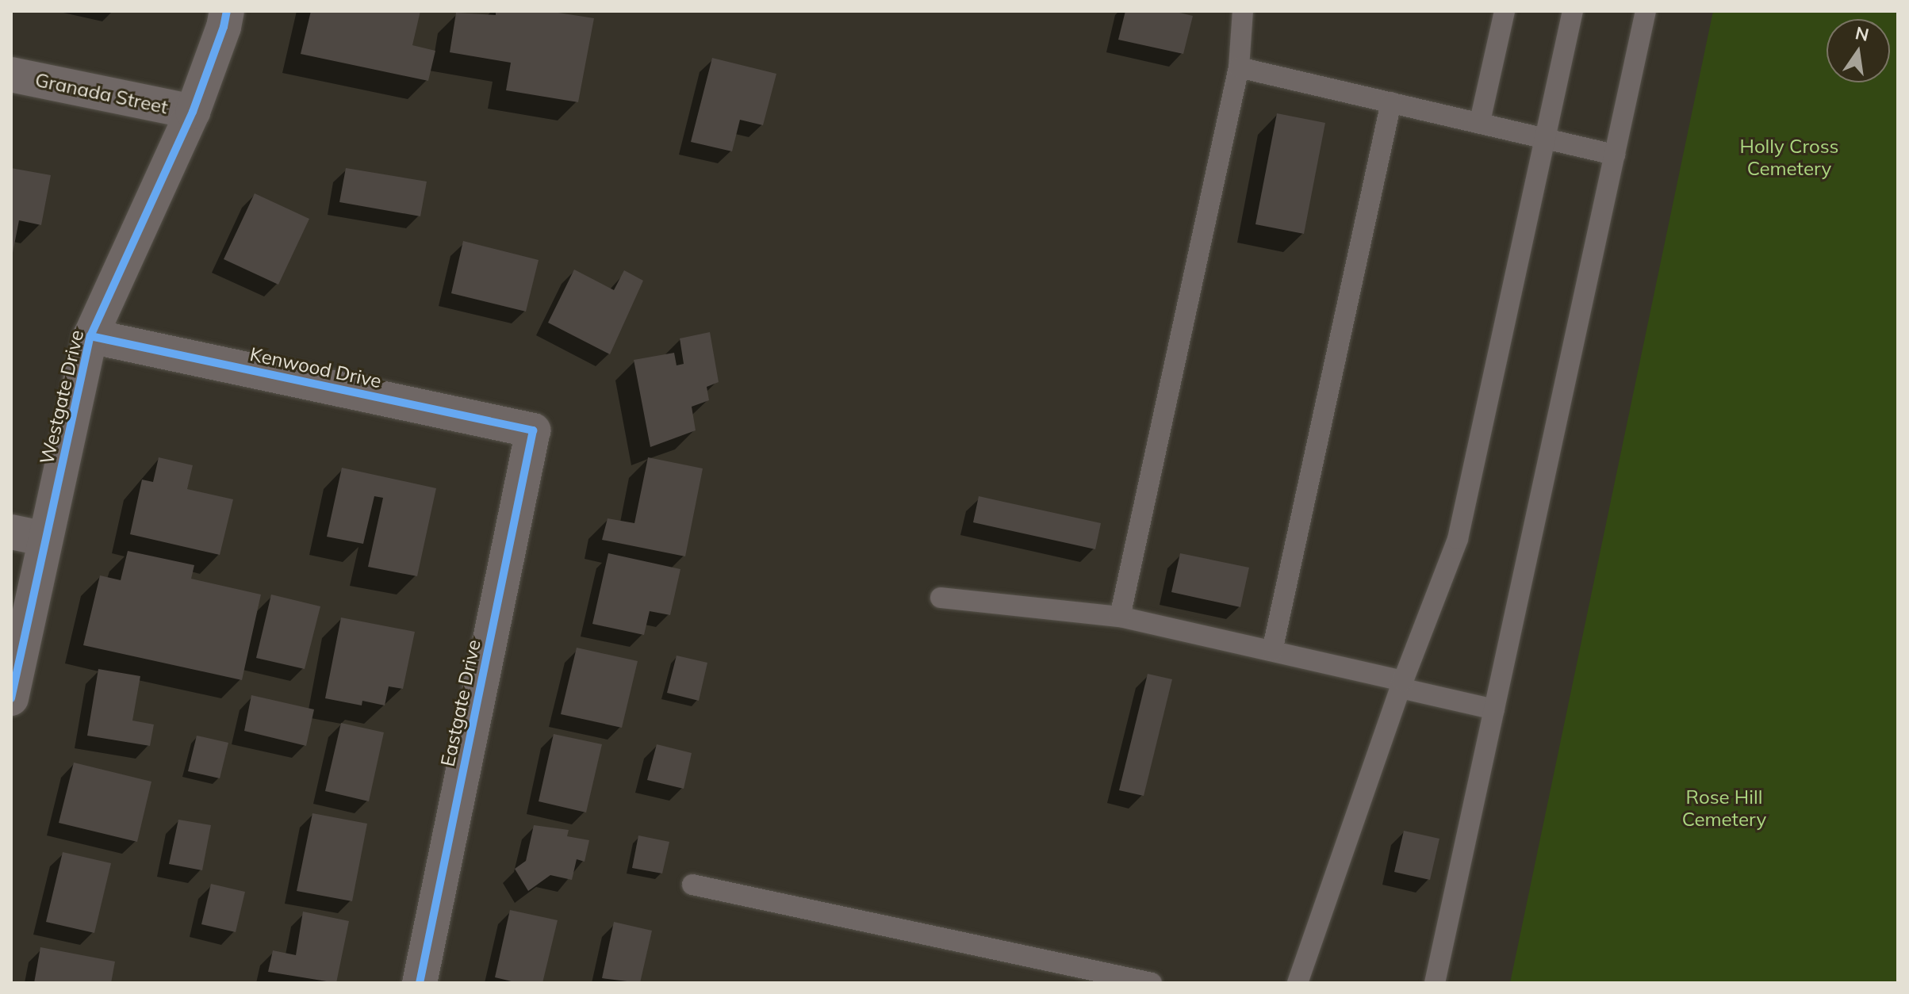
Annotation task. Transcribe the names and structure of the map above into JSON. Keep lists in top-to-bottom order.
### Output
{
  "streets": {
    "street": [
      "Granada Street",
      "Kenwood Drive",
      "Westgate Drive",
      "Eastgate Drive"
    ]
  },
  "crossings": [
    ["Granada Street", "Westgate Drive"],
    ["Kenwood Drive", "Westgate Drive"],
    ["Kenwood Drive", "Eastgate Drive"]
  ],
  "parks": ["Holly Cross Cemetery", "Rose Hill Cemetery"],
  "north": "top"
}
